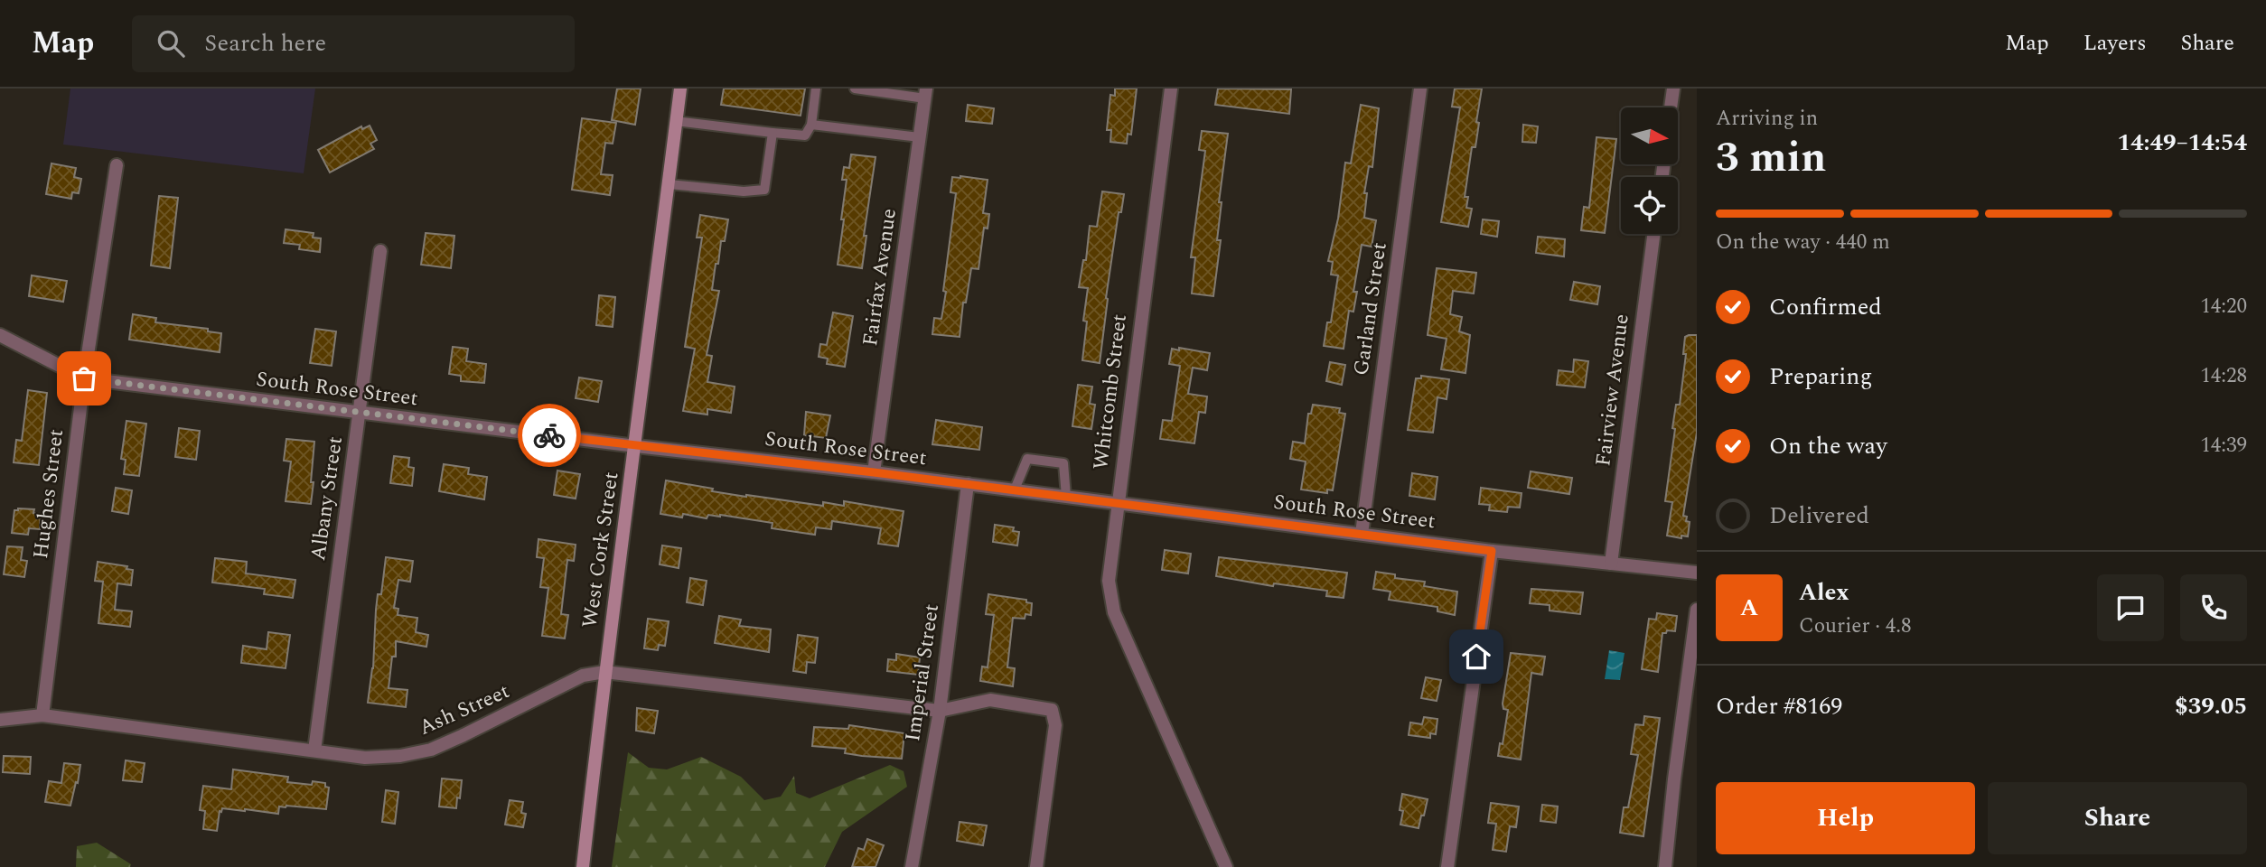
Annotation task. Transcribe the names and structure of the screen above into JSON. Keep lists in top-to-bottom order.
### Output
{
  "streets": {
    "street": [
      "Fairfax Avenue",
      "Garland Street",
      "South Rose Street",
      "Fairview Avenue",
      "Whitcomb Street",
      "Hughes Street",
      "Albany Street",
      "West Cork Street",
      "Imperial Street",
      "Ash Street"
    ]
  },
  "crossings": [
    ["Fairfax Avenue", "South Rose Street"],
    ["Garland Street", "South Rose Street"],
    ["South Rose Street", "Fairview Avenue"],
    ["South Rose Street", "Whitcomb Street"],
    ["South Rose Street", "Hughes Street"],
    ["South Rose Street", "Albany Street"],
    ["South Rose Street", "West Cork Street"],
    ["South Rose Street", "Imperial Street"],
    ["Hughes Street", "Ash Street"],
    ["Albany Street", "Ash Street"],
    ["West Cork Street", "Ash Street"],
    ["Imperial Street", "Ash Street"]
  ],
  "north": "right",
  "page": {
    "header": "Map",
    "search": "Search here",
    "nav": ["Map", "Layers", "Share"],
    "heading": ["3 min", "Arriving in", "14:49–14:54"],
    "panel": [
      "Alex",
      "Courier · 4.8",
      "Order #8169",
      "$39.05"
    ],
    "bar": "On the way · 440 m",
    "list": [
      ["Confirmed", "14:20"],
      ["Preparing", "14:28"],
      ["On the way", "14:39"],
      "Delivered"
    ],
    "round": "A",
    "buttons": ["Help", "Share"]
  }
}
